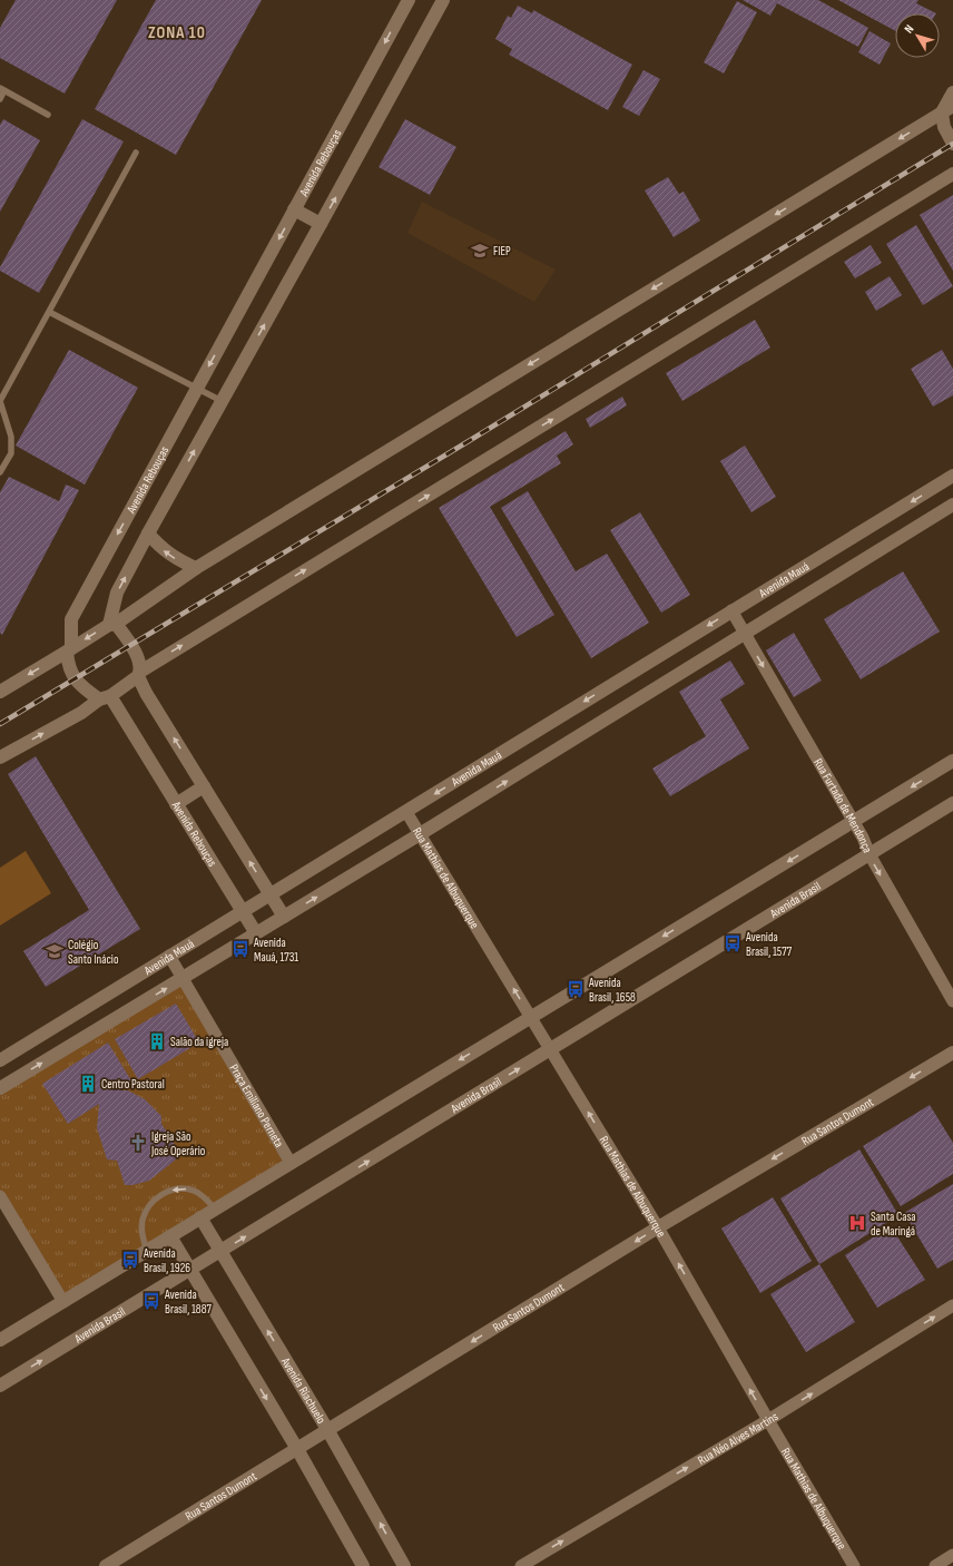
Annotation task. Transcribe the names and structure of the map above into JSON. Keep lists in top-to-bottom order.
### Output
{
  "streets": {
    "main road": [
      "Avenida Rebouças",
      "Avenida Mauá",
      "Avenida Brasil",
      "Rua Santos Dumont",
      "Avenida Riachuelo"
    ],
    "street": [
      "Rua Furtado de Mendonça",
      "Rua Mathias de Albuquerque",
      "Praça Emiliano Perneta",
      "Rua Néo Alves Martins"
    ]
  },
  "crossings": [
    ["Avenida Rebouças", "Avenida Mauá"],
    ["Avenida Mauá", "Rua Furtado de Mendonça"],
    ["Avenida Mauá", "Rua Mathias de Albuquerque"],
    ["Avenida Mauá", "Praça Emiliano Perneta"],
    ["Rua Furtado de Mendonça", "Avenida Brasil"],
    ["Rua Mathias de Albuquerque", "Avenida Brasil"],
    ["Rua Mathias de Albuquerque", "Rua Santos Dumont"],
    ["Rua Mathias de Albuquerque", "Rua Néo Alves Martins"],
    ["Avenida Brasil", "Avenida Riachuelo"],
    ["Rua Santos Dumont", "Avenida Riachuelo"]
  ],
  "one_way": [
    "Rua Furtado de Mendonça",
    "Rua Mathias de Albuquerque",
    "Rua Santos Dumont",
    "Rua Néo Alves Martins"
  ],
  "districts": ["ZONA 10"],
  "places": {
    "school or university": ["FIEP", "Colégio Santo Inácio"],
    "bus stop": [
      "Avenida Brasil, 1577",
      "Avenida Mauá, 1731",
      "Avenida Brasil, 1658",
      "Avenida Brasil, 1926",
      "Avenida Brasil, 1887"
    ],
    "building": ["Salão da igreja", "Centro Pastoral"],
    "church": ["Igreja São José Operário"],
    "hospital": ["Santa Casa de Maringá"]
  },
  "north": "top left"
}
